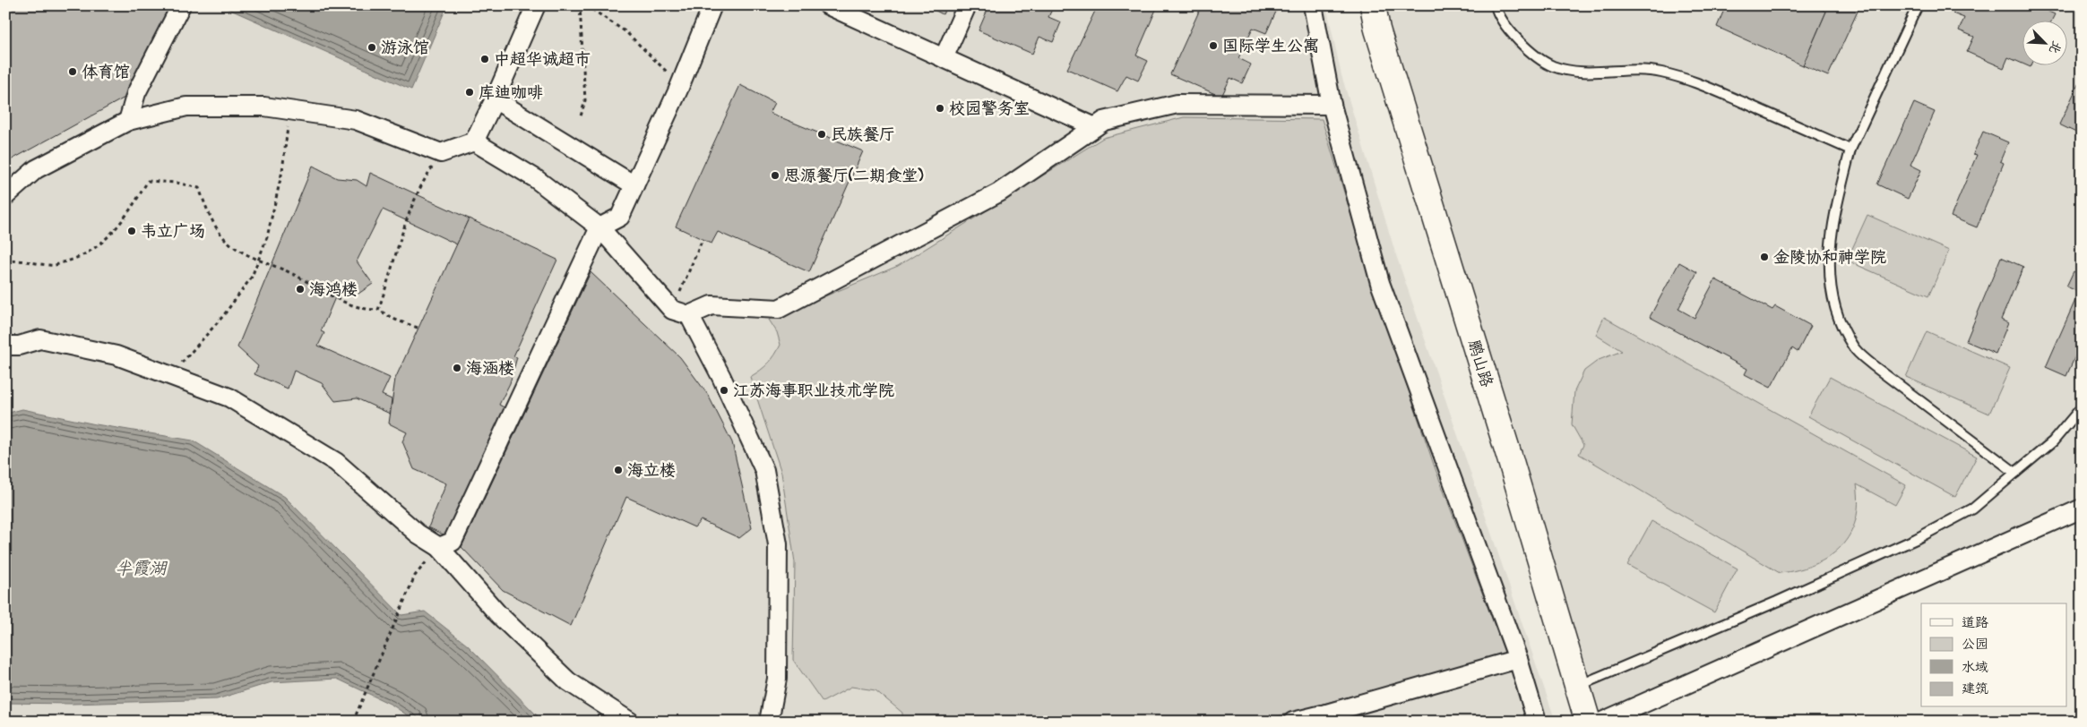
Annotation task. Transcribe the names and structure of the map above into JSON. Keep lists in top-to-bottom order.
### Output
{
  "streets": {
    "street": ["鹏山路"]
  },
  "water": ["半霞湖"],
  "places": [
    "国际学生公寓",
    "游泳馆",
    "中超华诚超市",
    "体育馆",
    "库迪咖啡",
    "校园警务室",
    "民族餐厅",
    "思源餐厅(二期食堂)",
    "韦立广场",
    "金陵协和神学院",
    "海鸿楼",
    "海涵楼",
    "江苏海事职业技术学院",
    "海立楼"
  ],
  "legend": [
    "道路",
    "公园",
    "水域",
    "建筑"
  ],
  "north": "bottom right"
}
